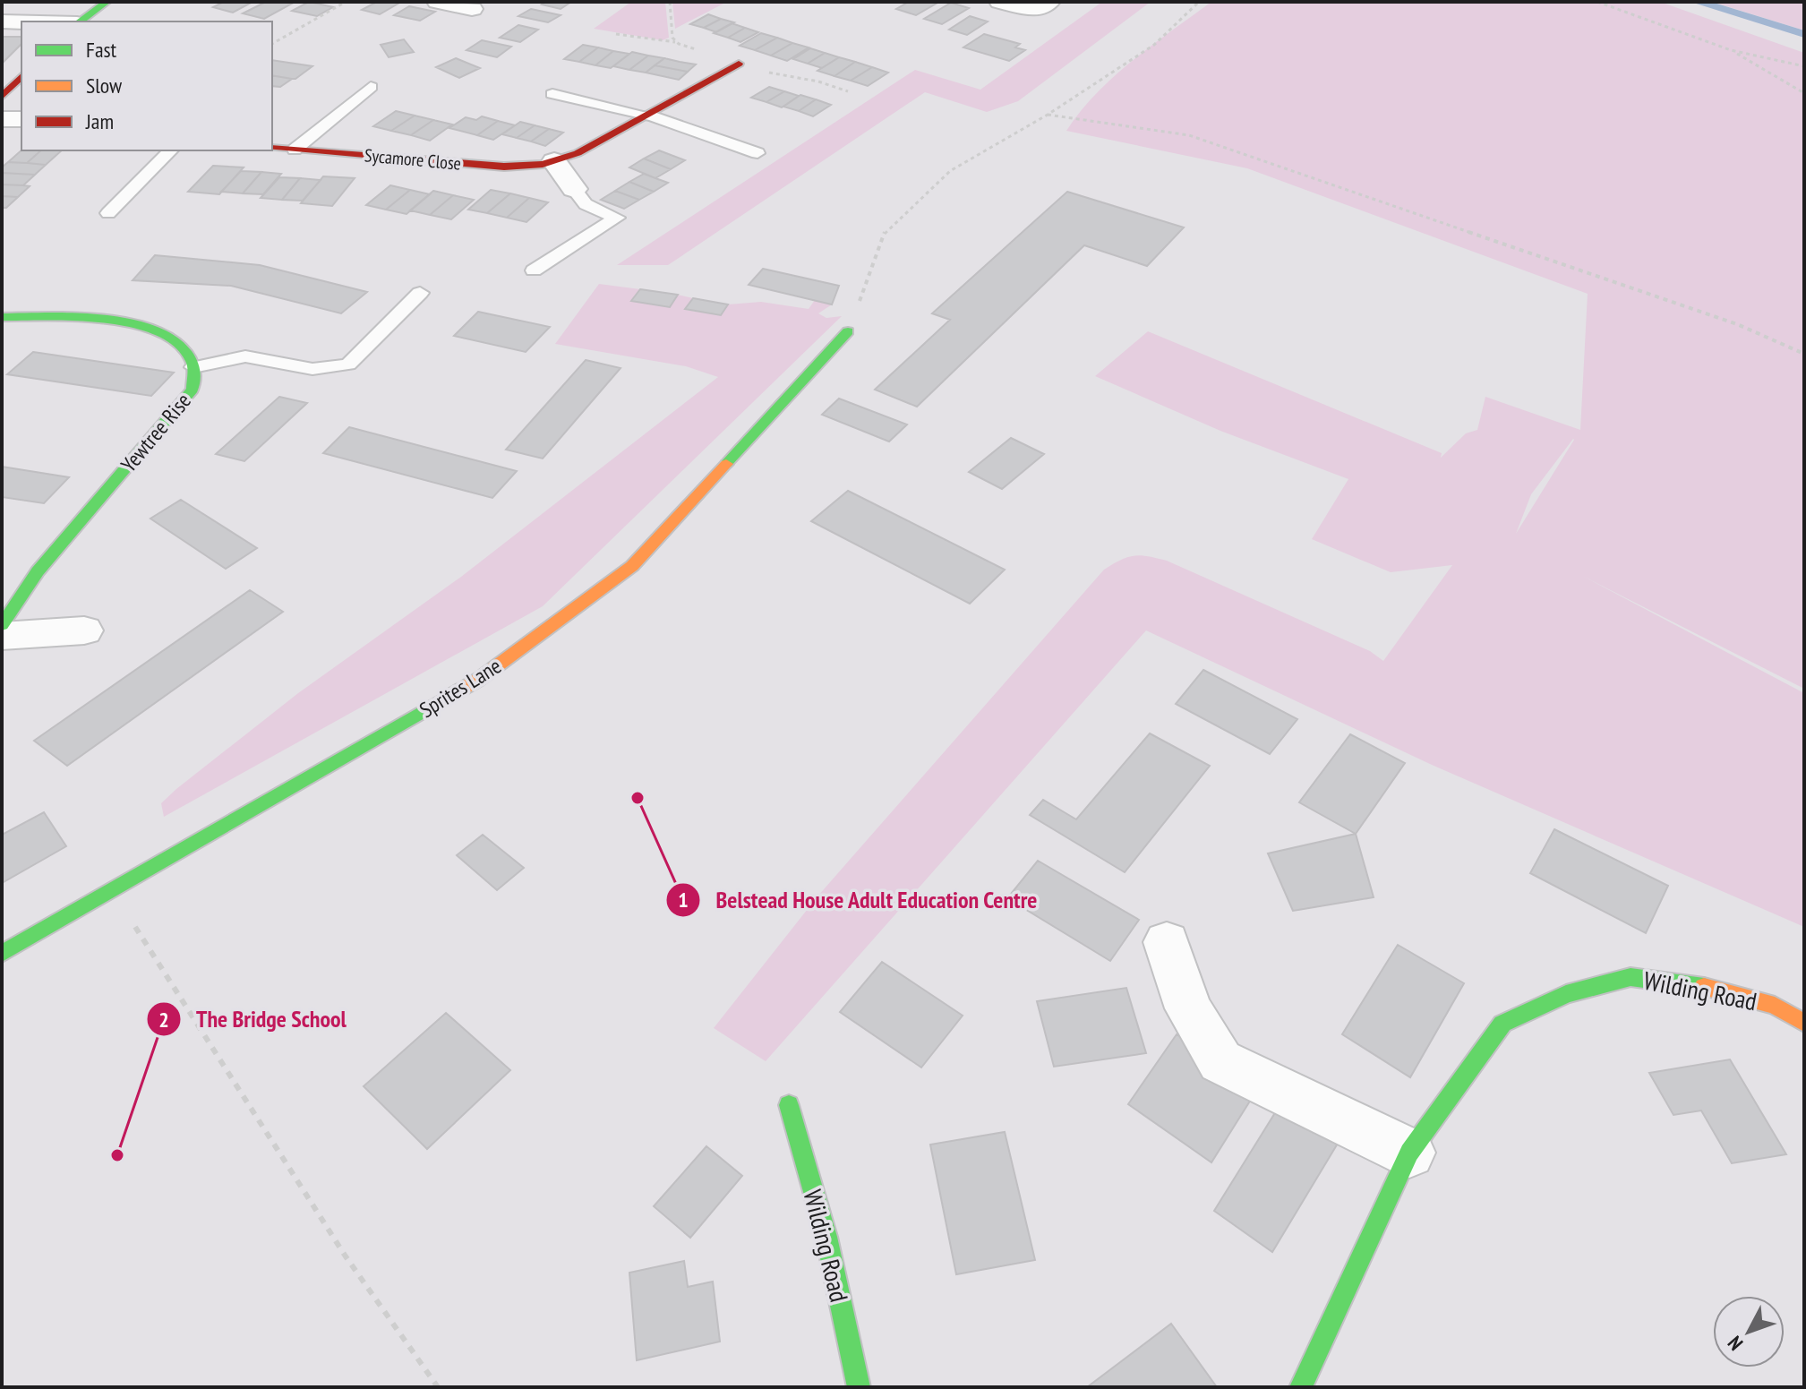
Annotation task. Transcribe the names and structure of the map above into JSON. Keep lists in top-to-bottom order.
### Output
{
  "streets": {
    "street": [
      "Sycamore Close",
      "Yewtree Rise",
      "Sprites Lane",
      "Wilding Road"
    ]
  },
  "places": ["Belstead House Adult Education Centre", "The Bridge School"],
  "legend": ["Fast", "Slow", "Jam"],
  "north": "bottom left"
}
